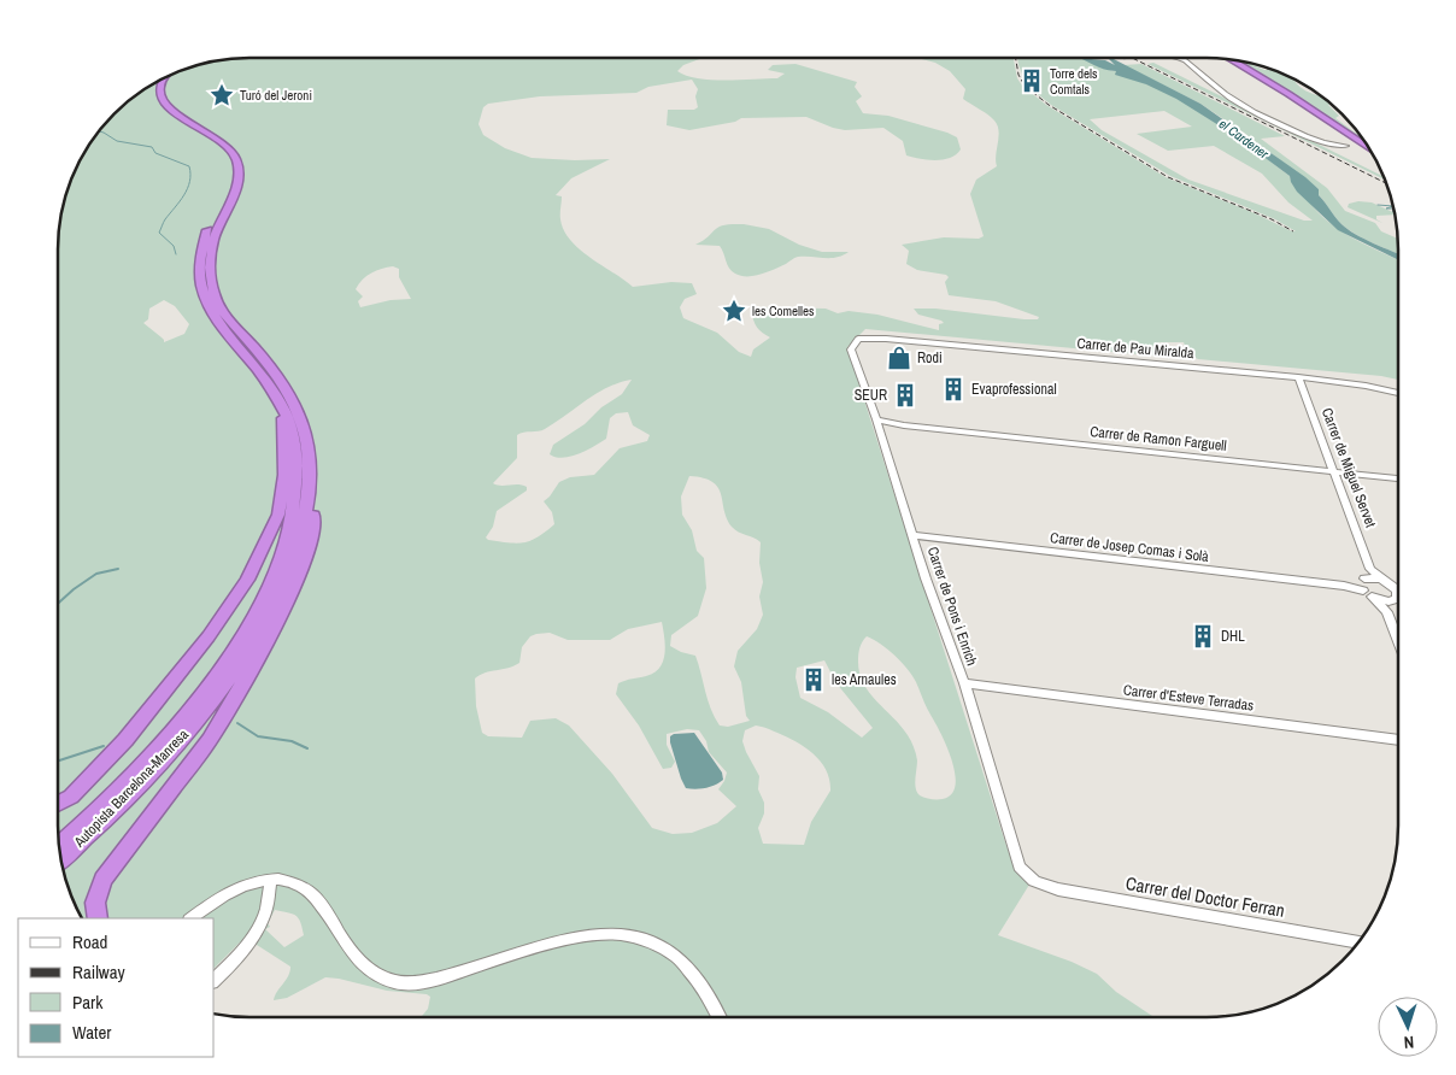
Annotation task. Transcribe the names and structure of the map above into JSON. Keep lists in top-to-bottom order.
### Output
{
  "streets": {
    "highway": ["Autopista Barcelona-Manresa"],
    "street": [
      "Carrer de Pau Miralda",
      "Carrer de Ramon Farguell",
      "Carrer de Miguel Servet",
      "Carrer de Josep Comas i Solà",
      "Carrer de Pons i Enrich",
      "Carrer d'Esteve Terradas",
      "Carrer del Doctor Ferran"
    ]
  },
  "crossings": [
    ["Carrer de Pau Miralda", "Carrer de Miguel Servet"],
    ["Carrer de Pau Miralda", "Carrer de Pons i Enrich"],
    ["Carrer de Ramon Farguell", "Carrer de Miguel Servet"],
    ["Carrer de Ramon Farguell", "Carrer de Pons i Enrich"],
    ["Carrer de Josep Comas i Solà", "Carrer de Pons i Enrich"],
    ["Carrer de Pons i Enrich", "Carrer d'Esteve Terradas"],
    ["Carrer de Pons i Enrich", "Carrer del Doctor Ferran"]
  ],
  "water": ["el Cardener"],
  "places": {
    "building": [
      "Torre dels Comtals",
      "Evaprofessional",
      "SEUR",
      "DHL",
      "les Arnaules"
    ],
    "place": ["Turó del Jeroni", "les Comelles"],
    "shop": ["Rodi"]
  },
  "legend": [
    "Road",
    "Railway",
    "Park",
    "Water"
  ],
  "north": "bottom"
}
